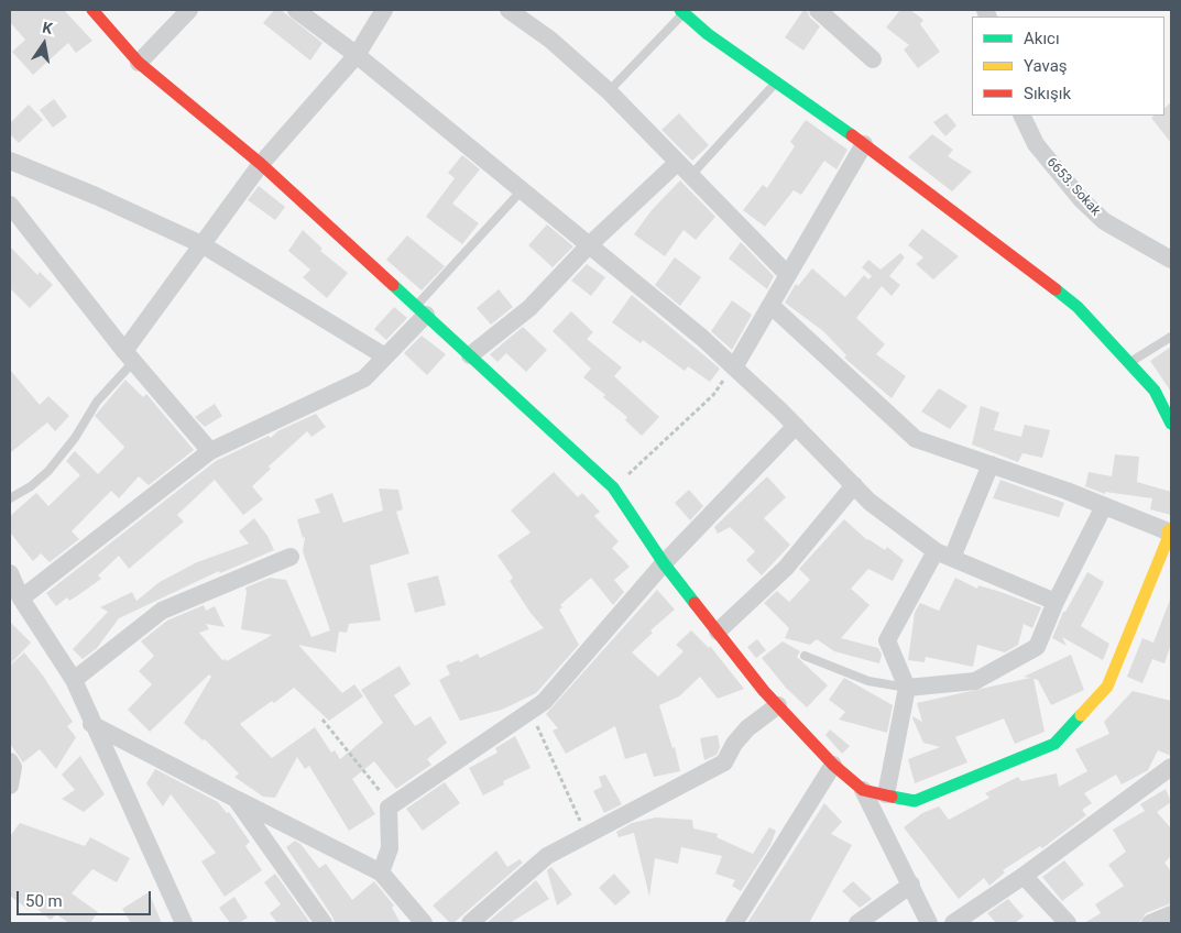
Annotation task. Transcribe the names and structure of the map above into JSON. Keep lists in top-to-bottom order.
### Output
{
  "streets": {
    "street": ["6653. Sokak"]
  },
  "legend": ["Akıcı", "Yavaş", "Sıkışık"],
  "scale_bar": "50 m",
  "north": "top"
}
